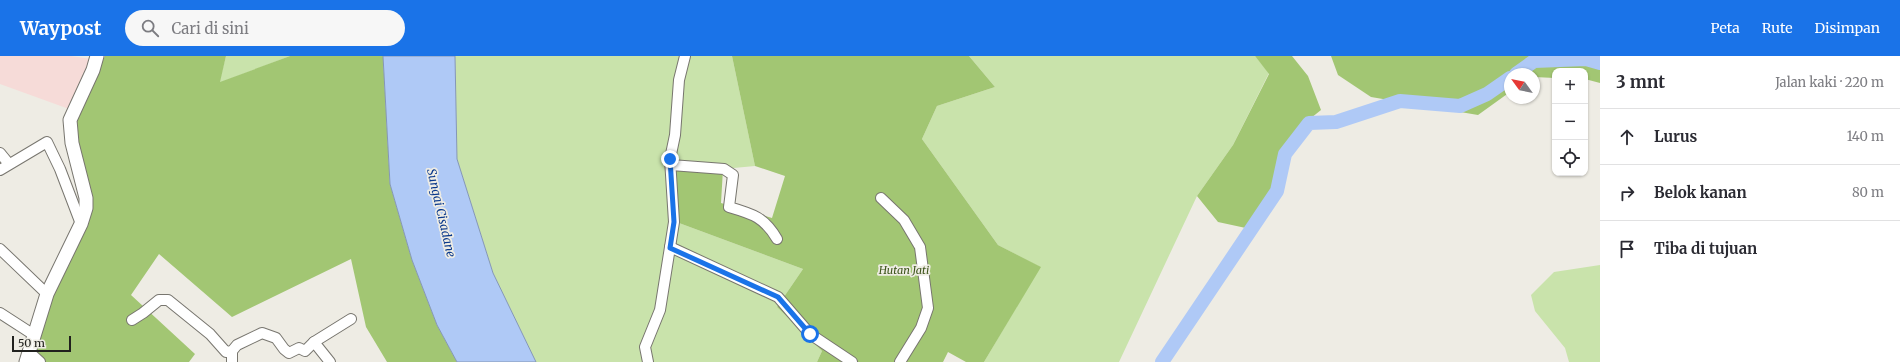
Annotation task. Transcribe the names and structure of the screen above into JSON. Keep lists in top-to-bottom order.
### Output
{
  "water": ["Sungai Cisadane"],
  "parks": ["Hutan Jati"],
  "scale_bar": "50 m",
  "north": "top left",
  "page": {
    "header": "Waypost",
    "search": "Cari di sini",
    "nav": ["Peta", "Rute", "Disimpan"],
    "heading": ["3 mnt", "Jalan kaki · 220 m"],
    "map_buttons": ["+", "−"],
    "list": [
      ["Lurus", "140 m"],
      ["Belok kanan", "80 m"],
      "Tiba di tujuan"
    ],
    "scale": "50 m"
  }
}
